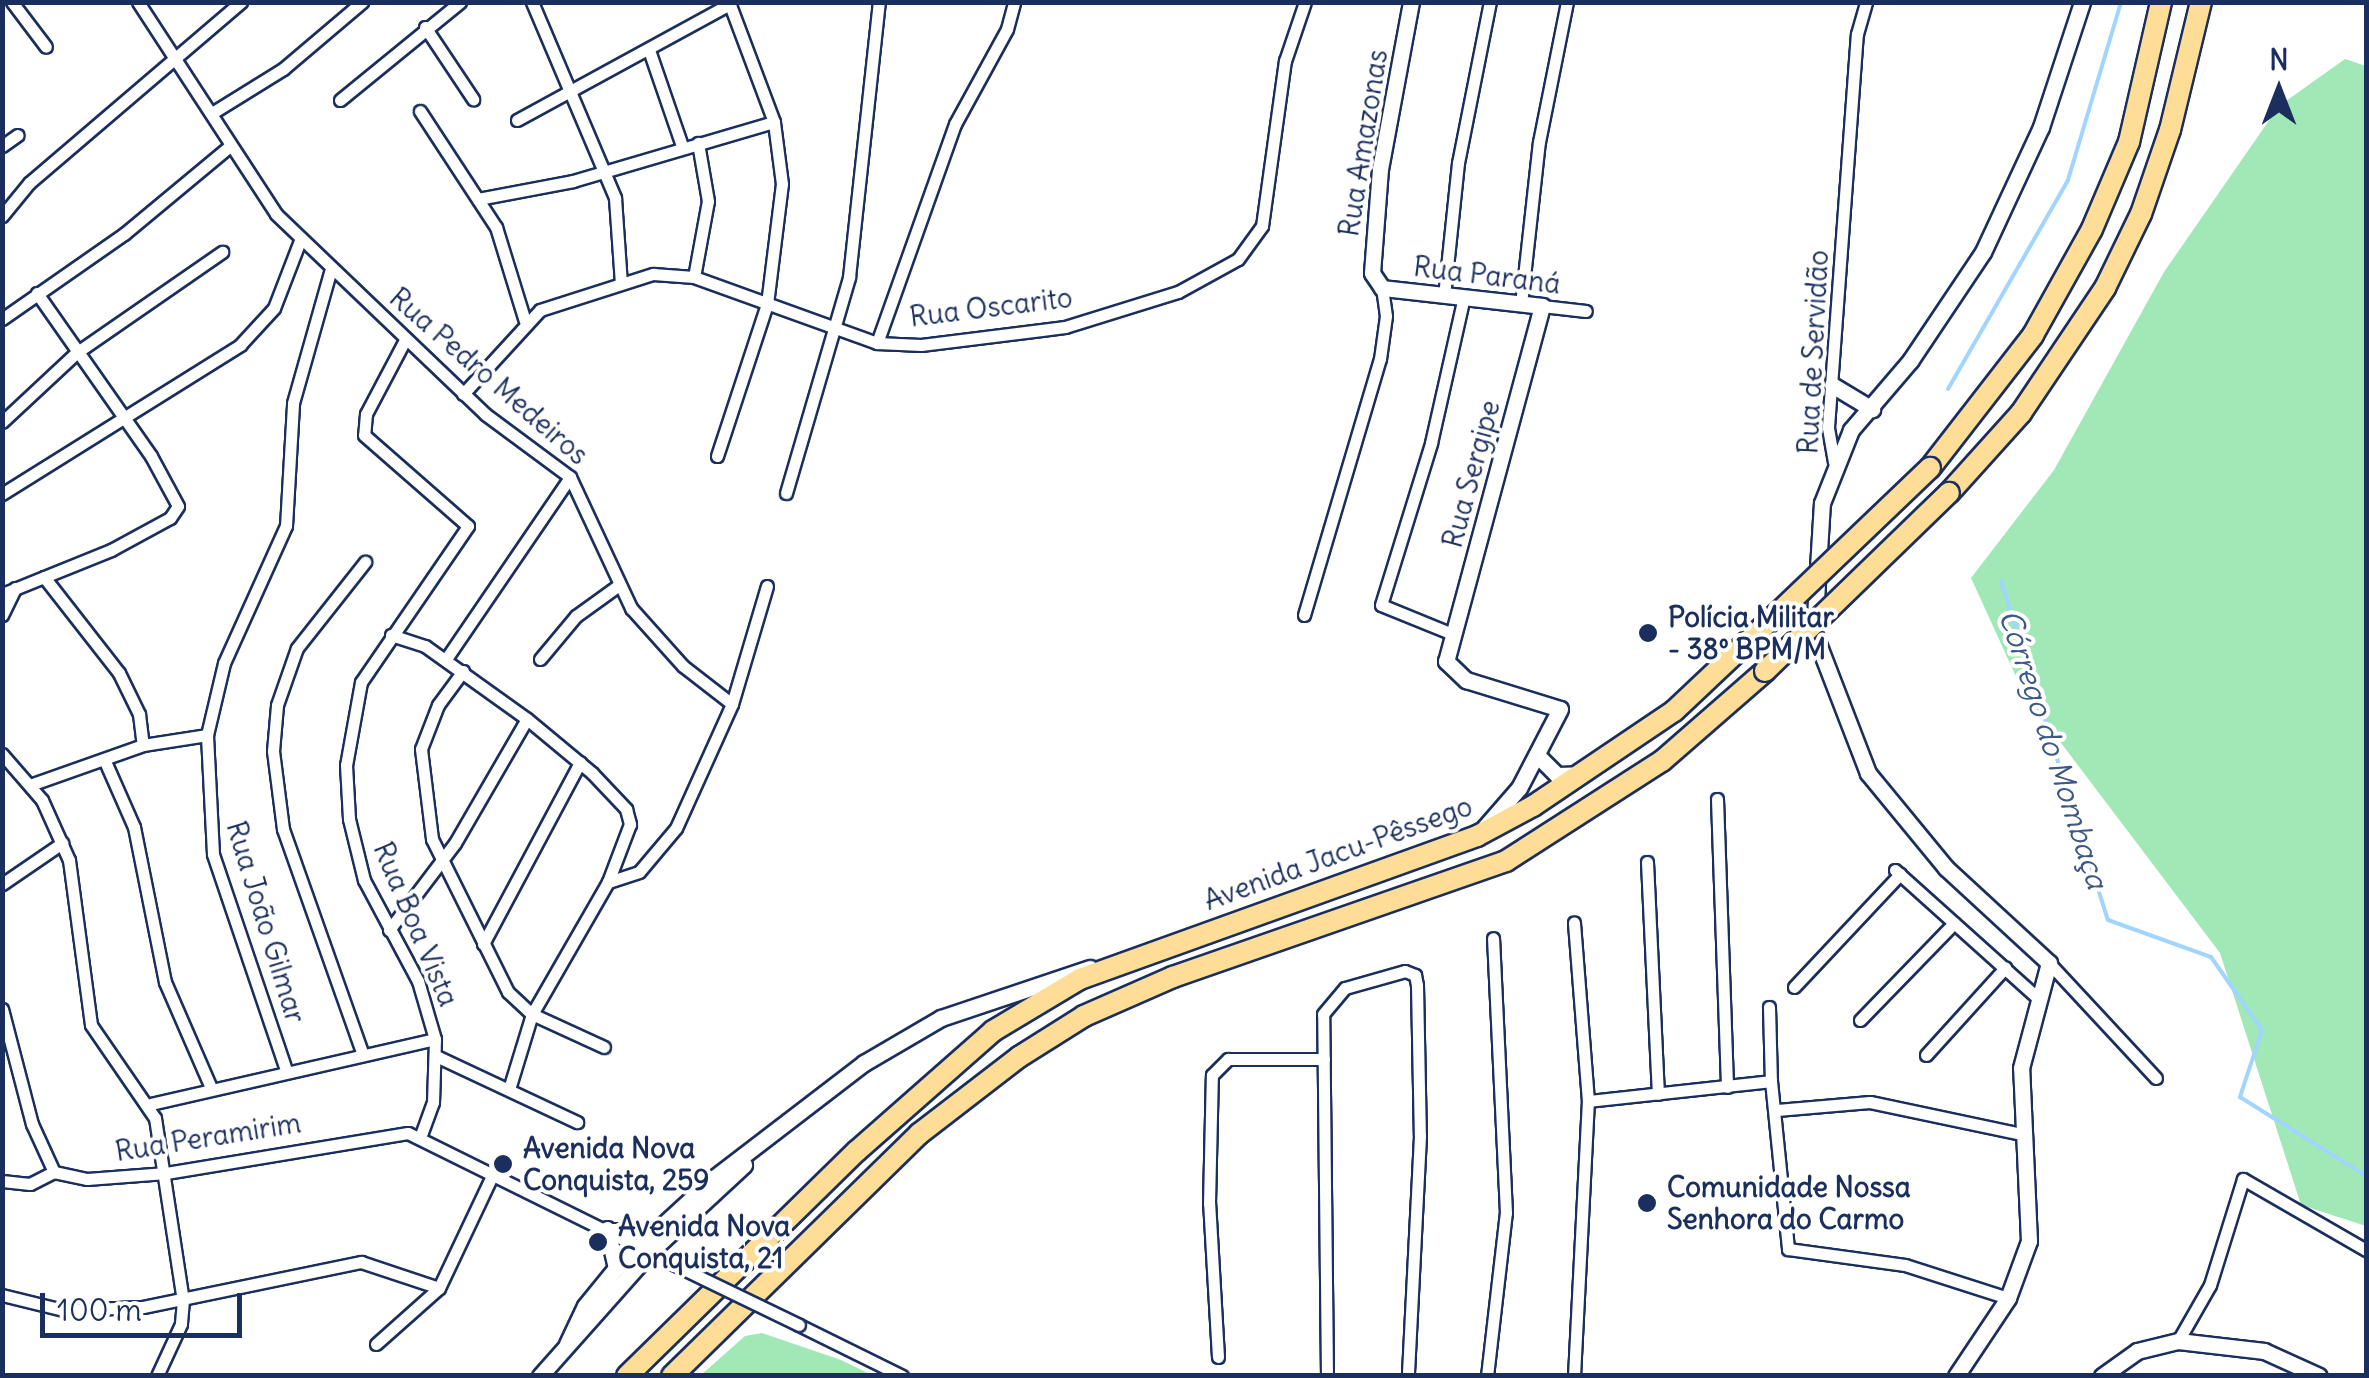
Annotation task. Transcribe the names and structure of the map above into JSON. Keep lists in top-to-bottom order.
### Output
{
  "streets": {
    "highway": ["Avenida Jacu-Pêssego"],
    "street": [
      "Rua Amazonas",
      "Rua Paraná",
      "Rua Oscarito",
      "Rua de Servidão",
      "Rua Pedro Medeiros",
      "Rua Sergipe",
      "Rua João Gilmar",
      "Rua Boa Vista",
      "Rua Peramirim"
    ]
  },
  "crossings": [
    ["Rua Amazonas", "Rua Paraná"],
    ["Rua Paraná", "Rua Sergipe"],
    ["Rua Oscarito", "Rua Pedro Medeiros"],
    ["Rua Pedro Medeiros", "Rua João Gilmar"],
    ["Rua Pedro Medeiros", "Rua Boa Vista"],
    ["Rua Boa Vista", "Rua Peramirim"]
  ],
  "water": ["Córrego do Mombaça"],
  "places": [
    "Polícia Militar - 38º BPM/M",
    "Avenida Nova Conquista, 259",
    "Comunidade Nossa Senhora do Carmo",
    "Avenida Nova Conquista, 21"
  ],
  "scale_bar": "100 m",
  "north": "top"
}
